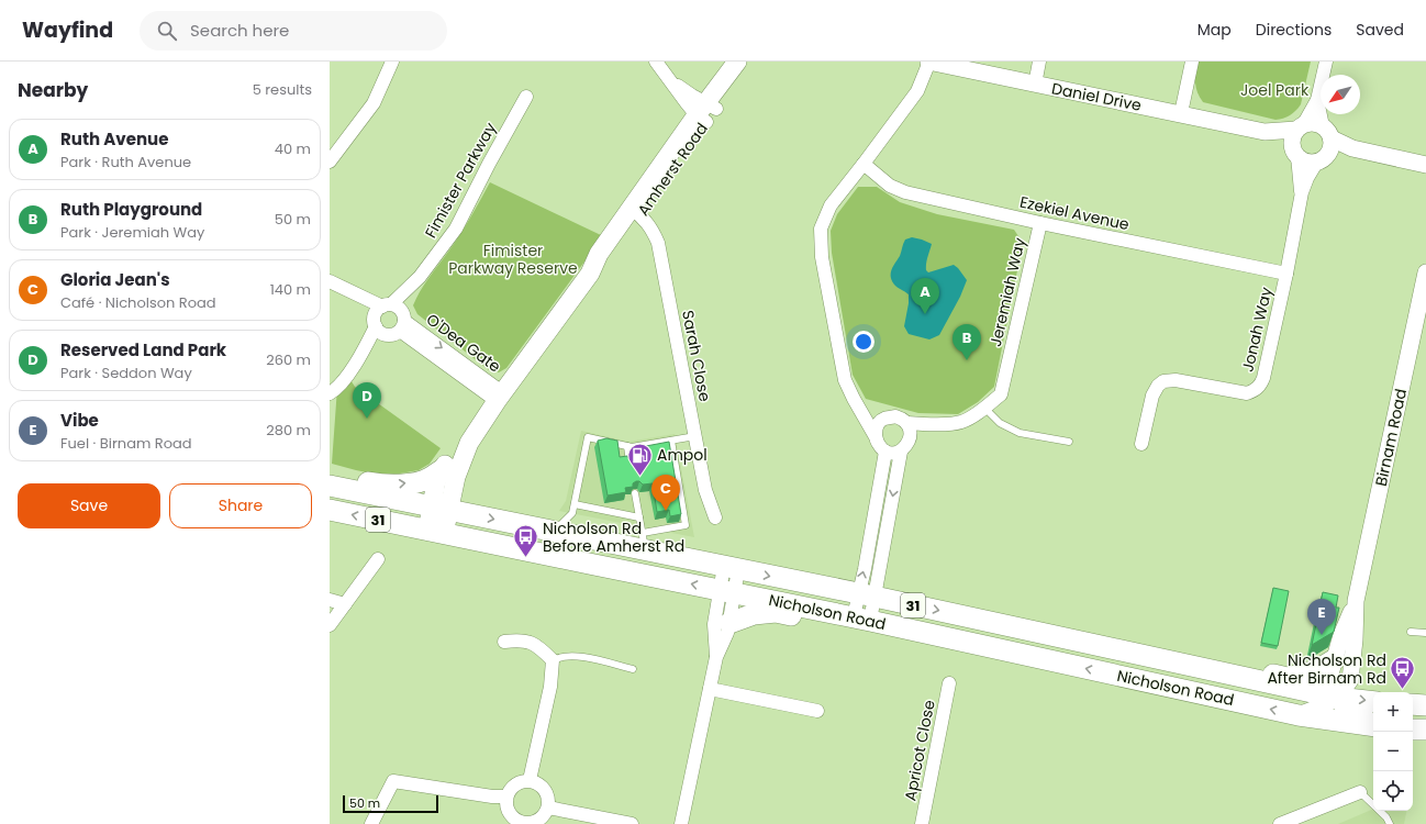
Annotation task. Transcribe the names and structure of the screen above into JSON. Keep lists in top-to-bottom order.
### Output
{
  "streets": {
    "main road": ["Amherst Road", "31", "Nicholson Road"],
    "street": [
      "Daniel Drive",
      "Fimister Parkway",
      "Ezekiel Avenue",
      "Jeremiah Way",
      "Jonah Way",
      "O'Dea Gate",
      "Sarah Close",
      "Birnam Road",
      "Apricot Close"
    ]
  },
  "crossings": [
    ["Daniel Drive", "Jonah Way"],
    ["Amherst Road", "O'Dea Gate"],
    ["Amherst Road", "Sarah Close"],
    ["Amherst Road", "Nicholson Road"],
    ["Fimister Parkway", "O'Dea Gate"],
    ["Ezekiel Avenue", "Jeremiah Way"],
    ["Ezekiel Avenue", "Jonah Way"],
    ["Birnam Road", "Nicholson Road"]
  ],
  "parks": ["Joel Park", "Fimister Parkway Reserve"],
  "places": {
    "fuel station": ["Ampol"],
    "bus stop": ["Nicholson Rd Before Amherst Rd", "Nicholson Rd After Birnam Rd"]
  },
  "scale_bar": "50 m",
  "north": "bottom left",
  "page": {
    "header": "Wayfind",
    "search": "Search here",
    "nav": ["Map", "Directions", "Saved"],
    "heading": ["Nearby", "5 results"],
    "list": [
      {
        "mark": "A",
        "name": "Ruth Avenue",
        "note": "Park · Ruth Avenue",
        "value": "40 m"
      },
      {
        "mark": "B",
        "name": "Ruth Playground",
        "note": "Park · Jeremiah Way",
        "value": "50 m"
      },
      {
        "mark": "C",
        "name": "Gloria Jean's",
        "note": "Café · Nicholson Road",
        "value": "140 m"
      },
      {
        "mark": "D",
        "name": "Reserved Land Park",
        "note": "Park · Seddon Way",
        "value": "260 m"
      },
      {
        "mark": "E",
        "name": "Vibe",
        "note": "Fuel · Birnam Road",
        "value": "280 m"
      }
    ],
    "pins": [
      "A",
      "B",
      "D",
      "C",
      "E"
    ],
    "buttons": ["Save", "Share"],
    "map_buttons": ["+", "−"],
    "scale": "50 m"
  }
}
